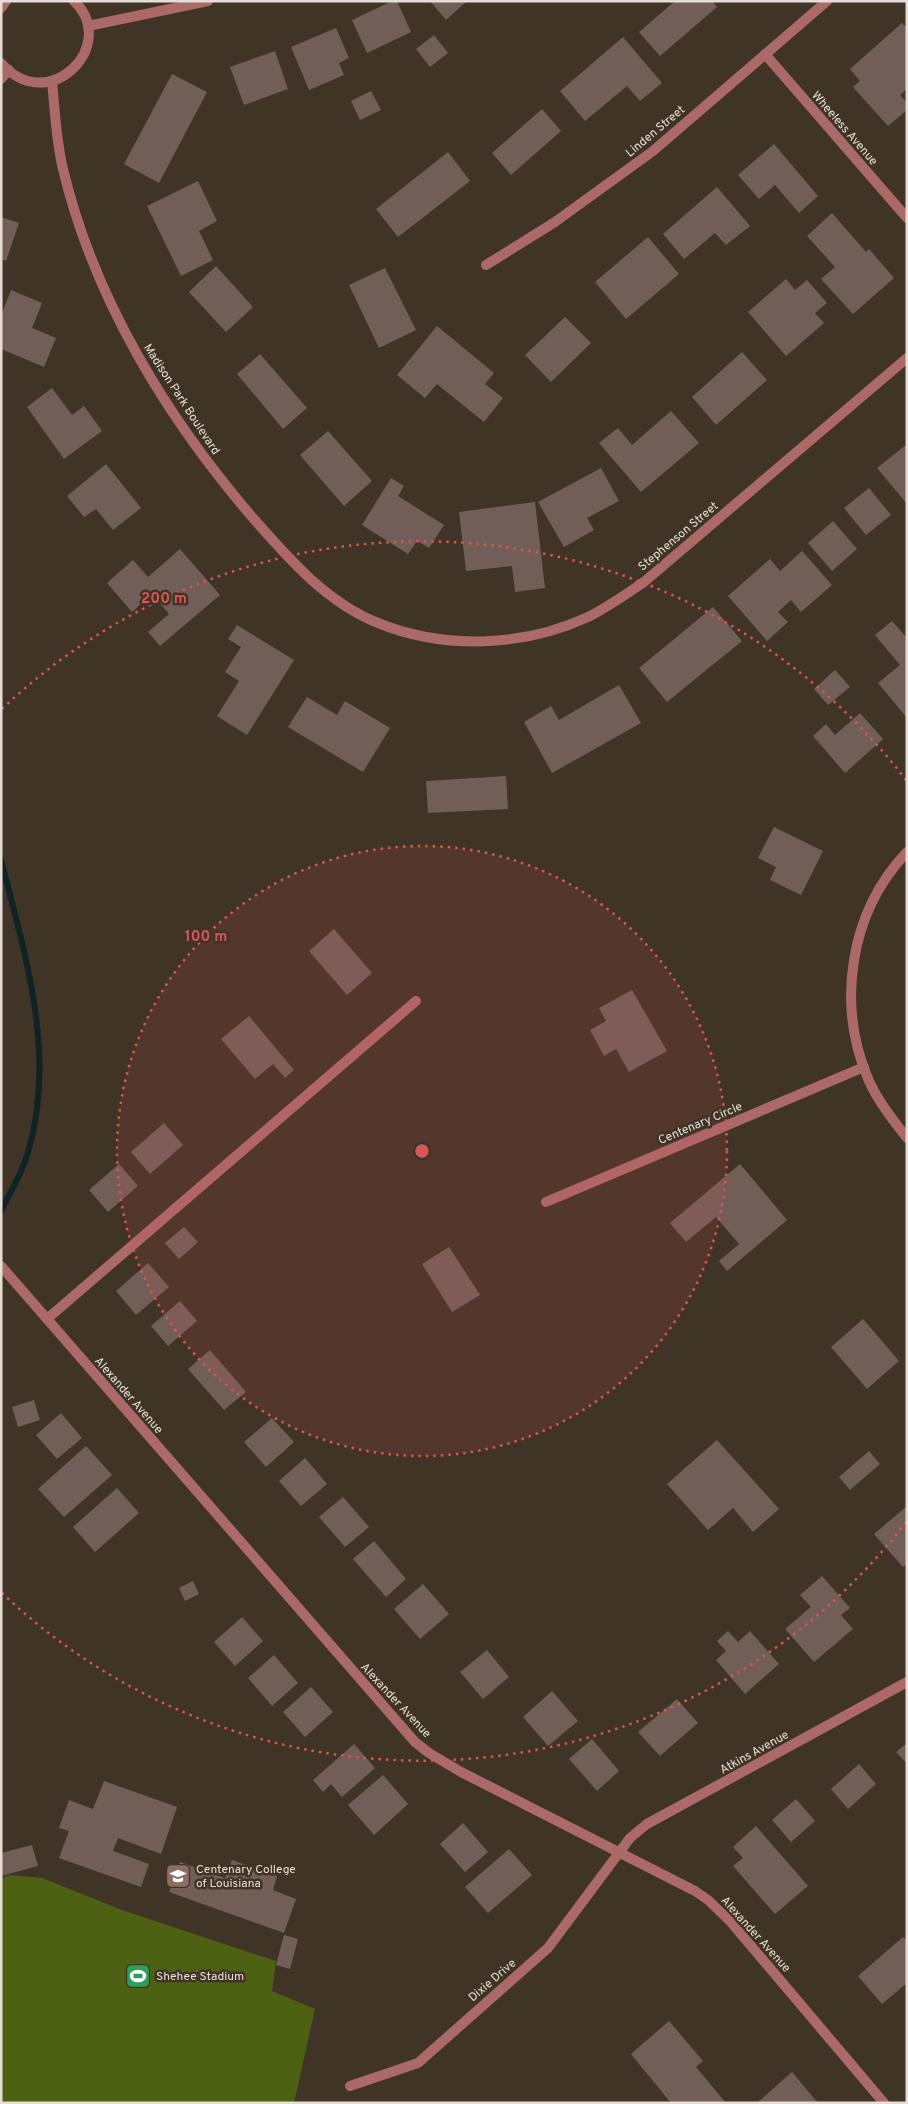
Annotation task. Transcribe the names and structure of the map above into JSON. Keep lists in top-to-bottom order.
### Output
{
  "streets": {
    "street": [
      "Wheeless Avenue",
      "Linden Street",
      "Madison Park Boulevard",
      "Stephenson Street",
      "Centenary Circle",
      "Alexander Avenue",
      "Atkins Avenue",
      "Dixie Drive"
    ]
  },
  "crossings": [
    ["Wheeless Avenue", "Linden Street"],
    ["Madison Park Boulevard", "Stephenson Street"],
    ["Alexander Avenue", "Atkins Avenue"],
    ["Alexander Avenue", "Dixie Drive"],
    ["Atkins Avenue", "Dixie Drive"]
  ],
  "places": {
    "school or university": ["Centenary College of Louisiana"],
    "sports": ["Shehee Stadium"]
  },
  "rings": ["200 m", "100 m"]
}
